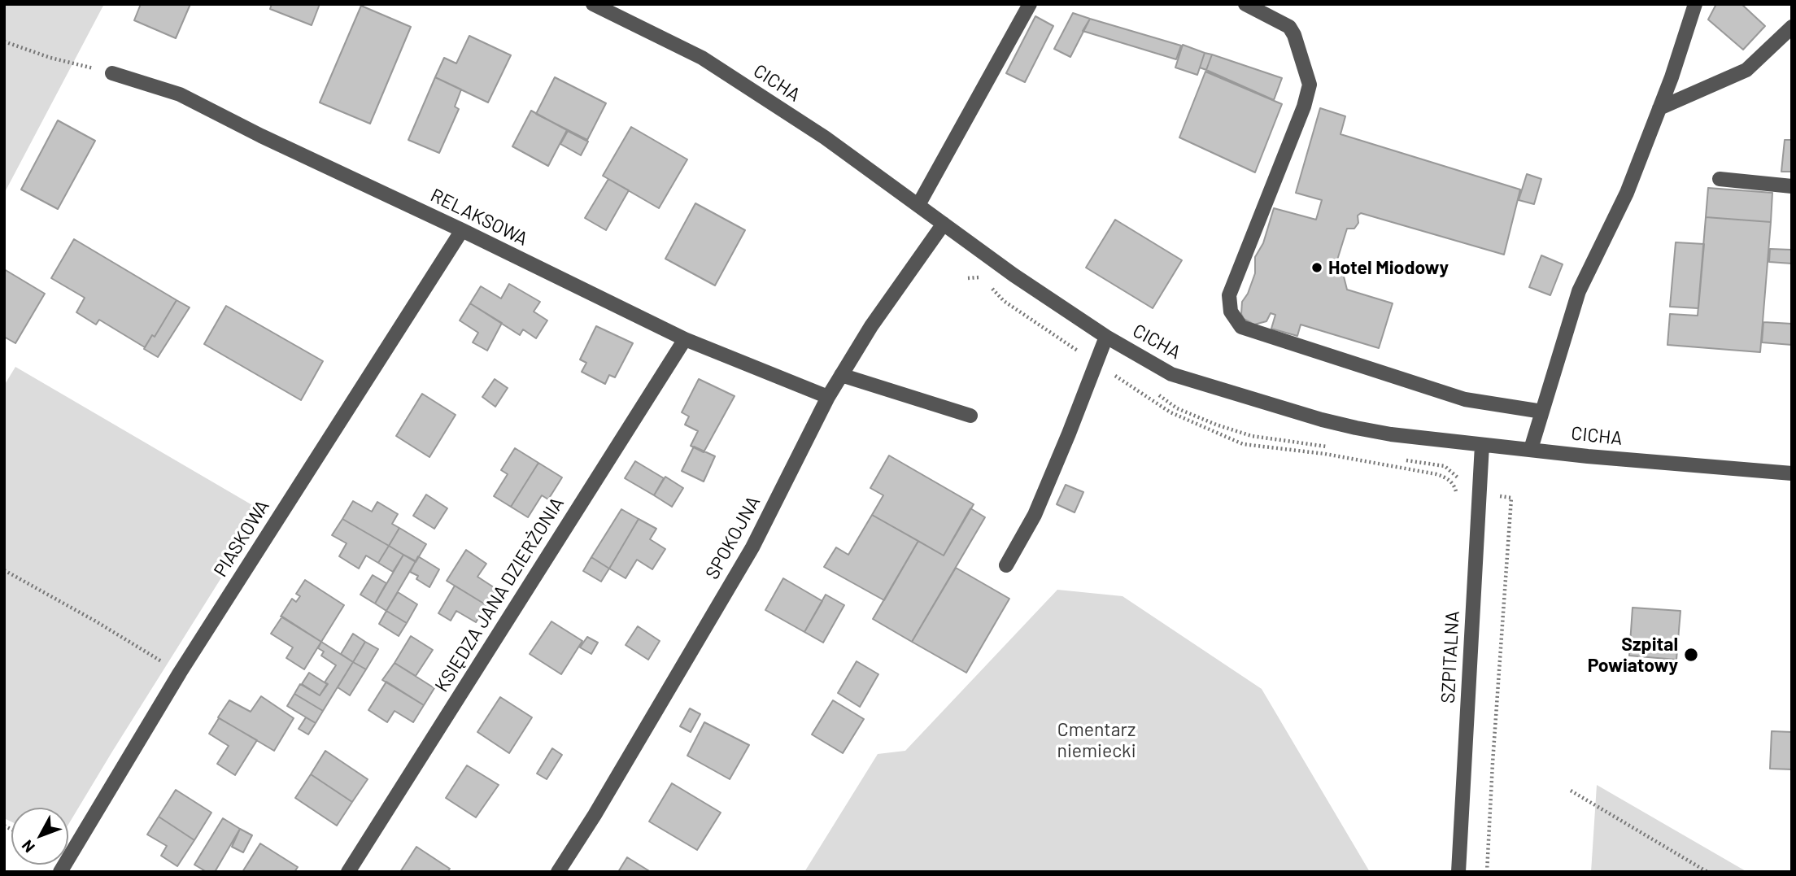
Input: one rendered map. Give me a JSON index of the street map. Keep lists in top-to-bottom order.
{
  "streets": {
    "street": [
      "CICHA",
      "RELAKSOWA",
      "SPOKOJNA",
      "PIASKOWA",
      "KSIĘDZA JANA DZIERŻONIA",
      "SZPITALNA"
    ]
  },
  "crossings": [
    ["CICHA", "SPOKOJNA"],
    ["CICHA", "SZPITALNA"],
    ["RELAKSOWA", "SPOKOJNA"],
    ["RELAKSOWA", "PIASKOWA"],
    ["RELAKSOWA", "KSIĘDZA JANA DZIERŻONIA"]
  ],
  "parks": ["Cmentarz niemiecki"],
  "places": ["Hotel Miodowy", "Szpital Powiatowy"],
  "north": "bottom left"
}
